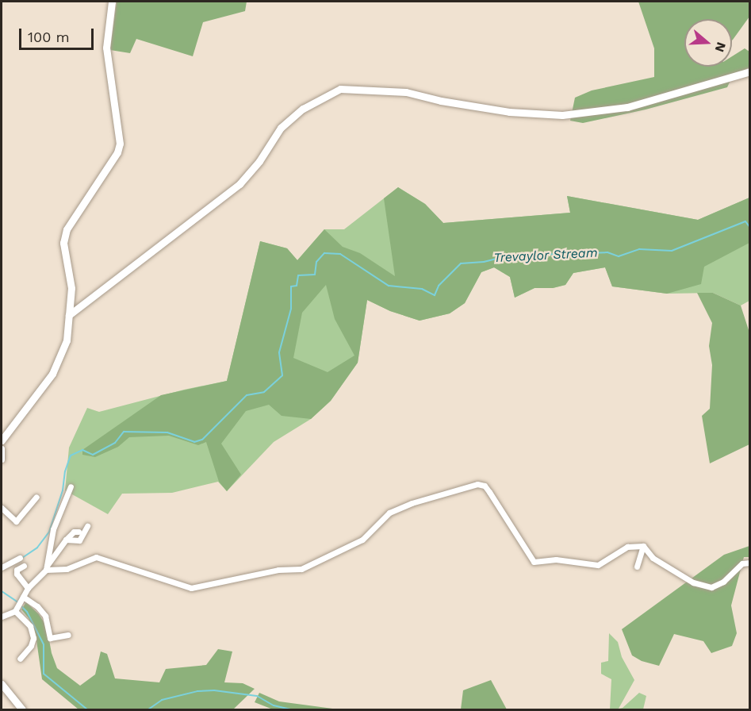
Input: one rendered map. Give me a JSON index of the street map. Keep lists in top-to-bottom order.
{
  "water": ["Trevaylor Stream"],
  "scale_bar": "100 m",
  "north": "right"
}
